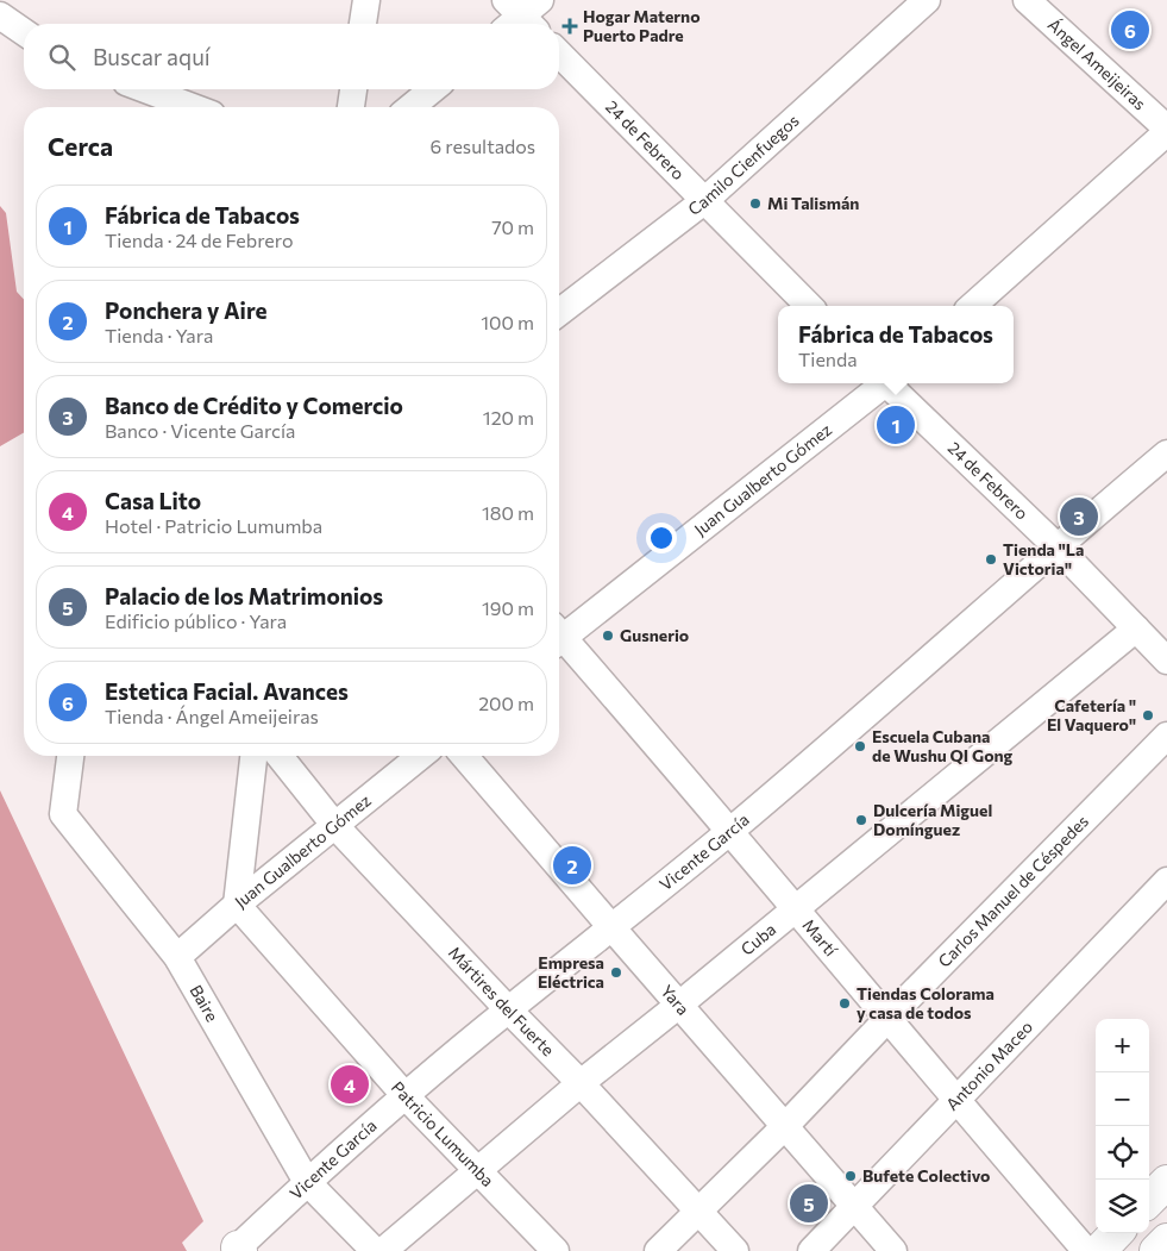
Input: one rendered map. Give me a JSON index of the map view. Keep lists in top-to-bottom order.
{
  "streets": {
    "street": [
      "Ángel Ameijeiras",
      "24 de Febrero",
      "Camilo Cienfuegos",
      "Juan Gualberto Gómez",
      "Vicente García",
      "Carlos Manuel de Céspedes",
      "Martí",
      "Cuba",
      "Yara",
      "Mártires del Fuerte",
      "Baire",
      "Antonio Maceo",
      "Patricio Lumumba"
    ]
  },
  "crossings": [
    ["24 de Febrero", "Camilo Cienfuegos"],
    ["24 de Febrero", "Vicente García"],
    ["24 de Febrero", "Cuba"],
    ["Juan Gualberto Gómez", "Mártires del Fuerte"],
    ["Juan Gualberto Gómez", "Baire"],
    ["Juan Gualberto Gómez", "Patricio Lumumba"],
    ["Vicente García", "Martí"],
    ["Vicente García", "Yara"],
    ["Vicente García", "Mártires del Fuerte"],
    ["Vicente García", "Baire"],
    ["Vicente García", "Patricio Lumumba"],
    ["Carlos Manuel de Céspedes", "Martí"],
    ["Carlos Manuel de Céspedes", "Yara"],
    ["Carlos Manuel de Céspedes", "Mártires del Fuerte"],
    ["Martí", "Cuba"],
    ["Martí", "Antonio Maceo"],
    ["Cuba", "Yara"],
    ["Cuba", "Mártires del Fuerte"],
    ["Cuba", "Patricio Lumumba"],
    ["Yara", "Antonio Maceo"]
  ],
  "places": {
    "health": ["Hogar Materno Puerto Padre"],
    "other": [
      "Mi Talismán",
      "Tienda \"La Victoria\"",
      "Gusnerio",
      "Cafetería \" El Vaquero\"",
      "Escuela Cubana de Wushu QI Gong",
      "Dulcería Miguel Domínguez",
      "Empresa Eléctrica",
      "Tiendas Colorama y casa de todos",
      "Bufete Colectivo"
    ]
  },
  "page": {
    "pins": [
      "6",
      "1",
      "3",
      "2",
      "4",
      "5"
    ],
    "search": "Buscar aquí",
    "heading": ["Cerca", "6 resultados"],
    "list": [
      {
        "mark": "1",
        "name": "Fábrica de Tabacos",
        "note": "Tienda · 24 de Febrero",
        "value": "70 m"
      },
      {
        "mark": "2",
        "name": "Ponchera y Aire",
        "note": "Tienda · Yara",
        "value": "100 m"
      },
      {
        "mark": "3",
        "name": "Banco de Crédito y Comercio",
        "note": "Banco · Vicente García",
        "value": "120 m"
      },
      {
        "mark": "4",
        "name": "Casa Lito",
        "note": "Hotel · Patricio Lumumba",
        "value": "180 m"
      },
      {
        "mark": "5",
        "name": "Palacio de los Matrimonios",
        "note": "Edificio público · Yara",
        "value": "190 m"
      },
      {
        "mark": "6",
        "name": "Estetica Facial. Avances",
        "note": "Tienda · Ángel Ameijeiras",
        "value": "200 m"
      }
    ],
    "popup": ["Fábrica de Tabacos", "Tienda"],
    "map_buttons": ["+", "−"]
  }
}
